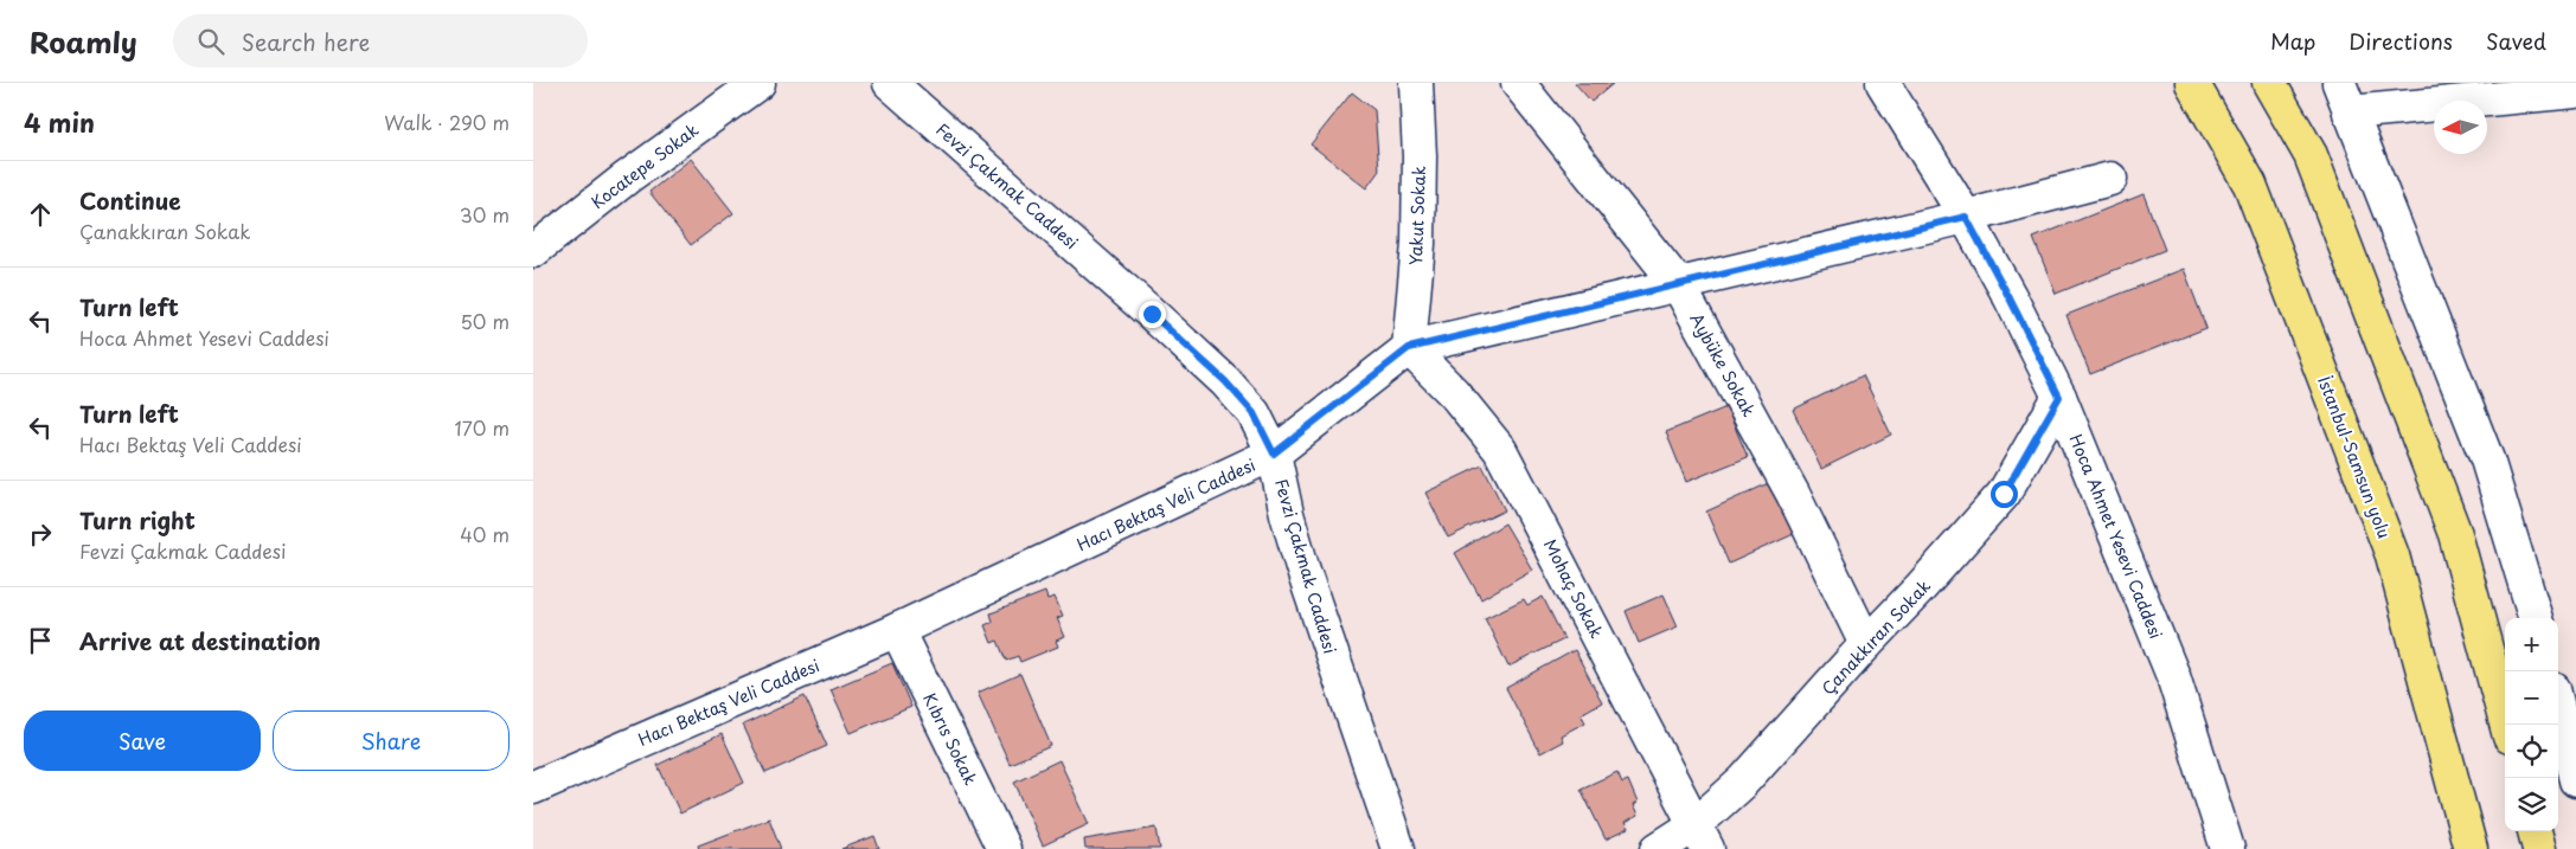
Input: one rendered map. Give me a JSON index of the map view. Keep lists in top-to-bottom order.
{
  "streets": {
    "highway": ["İstanbul-Samsun yolu"],
    "street": [
      "Kocatepe Sokak",
      "Fevzi Çakmak Caddesi",
      "Yakut Sokak",
      "Aybüke Sokak",
      "Hacı Bektaş Veli Caddesi",
      "Hoca Ahmet Yesevi Caddesi",
      "Mohaç Sokak",
      "Çanakkıran Sokak",
      "Kıbrıs Sokak"
    ]
  },
  "crossings": [
    ["Fevzi Çakmak Caddesi", "Hacı Bektaş Veli Caddesi"],
    ["Yakut Sokak", "Hacı Bektaş Veli Caddesi"],
    ["Yakut Sokak", "Mohaç Sokak"],
    ["Aybüke Sokak", "Hacı Bektaş Veli Caddesi"],
    ["Aybüke Sokak", "Çanakkıran Sokak"],
    ["Hacı Bektaş Veli Caddesi", "Hoca Ahmet Yesevi Caddesi"],
    ["Hacı Bektaş Veli Caddesi", "Mohaç Sokak"],
    ["Hacı Bektaş Veli Caddesi", "Kıbrıs Sokak"],
    ["Hoca Ahmet Yesevi Caddesi", "Çanakkıran Sokak"],
    ["Mohaç Sokak", "Çanakkıran Sokak"]
  ],
  "north": "left",
  "page": {
    "header": "Roamly",
    "search": "Search here",
    "nav": ["Map", "Directions", "Saved"],
    "heading": ["4 min", "Walk · 290 m"],
    "list": [
      ["Continue", "Çanakkıran Sokak", "30 m"],
      ["Turn left", "Hoca Ahmet Yesevi Caddesi", "50 m"],
      ["Turn left", "Hacı Bektaş Veli Caddesi", "170 m"],
      ["Turn right", "Fevzi Çakmak Caddesi", "40 m"],
      "Arrive at destination"
    ],
    "map_buttons": ["+", "−"],
    "buttons": ["Save", "Share"]
  }
}
